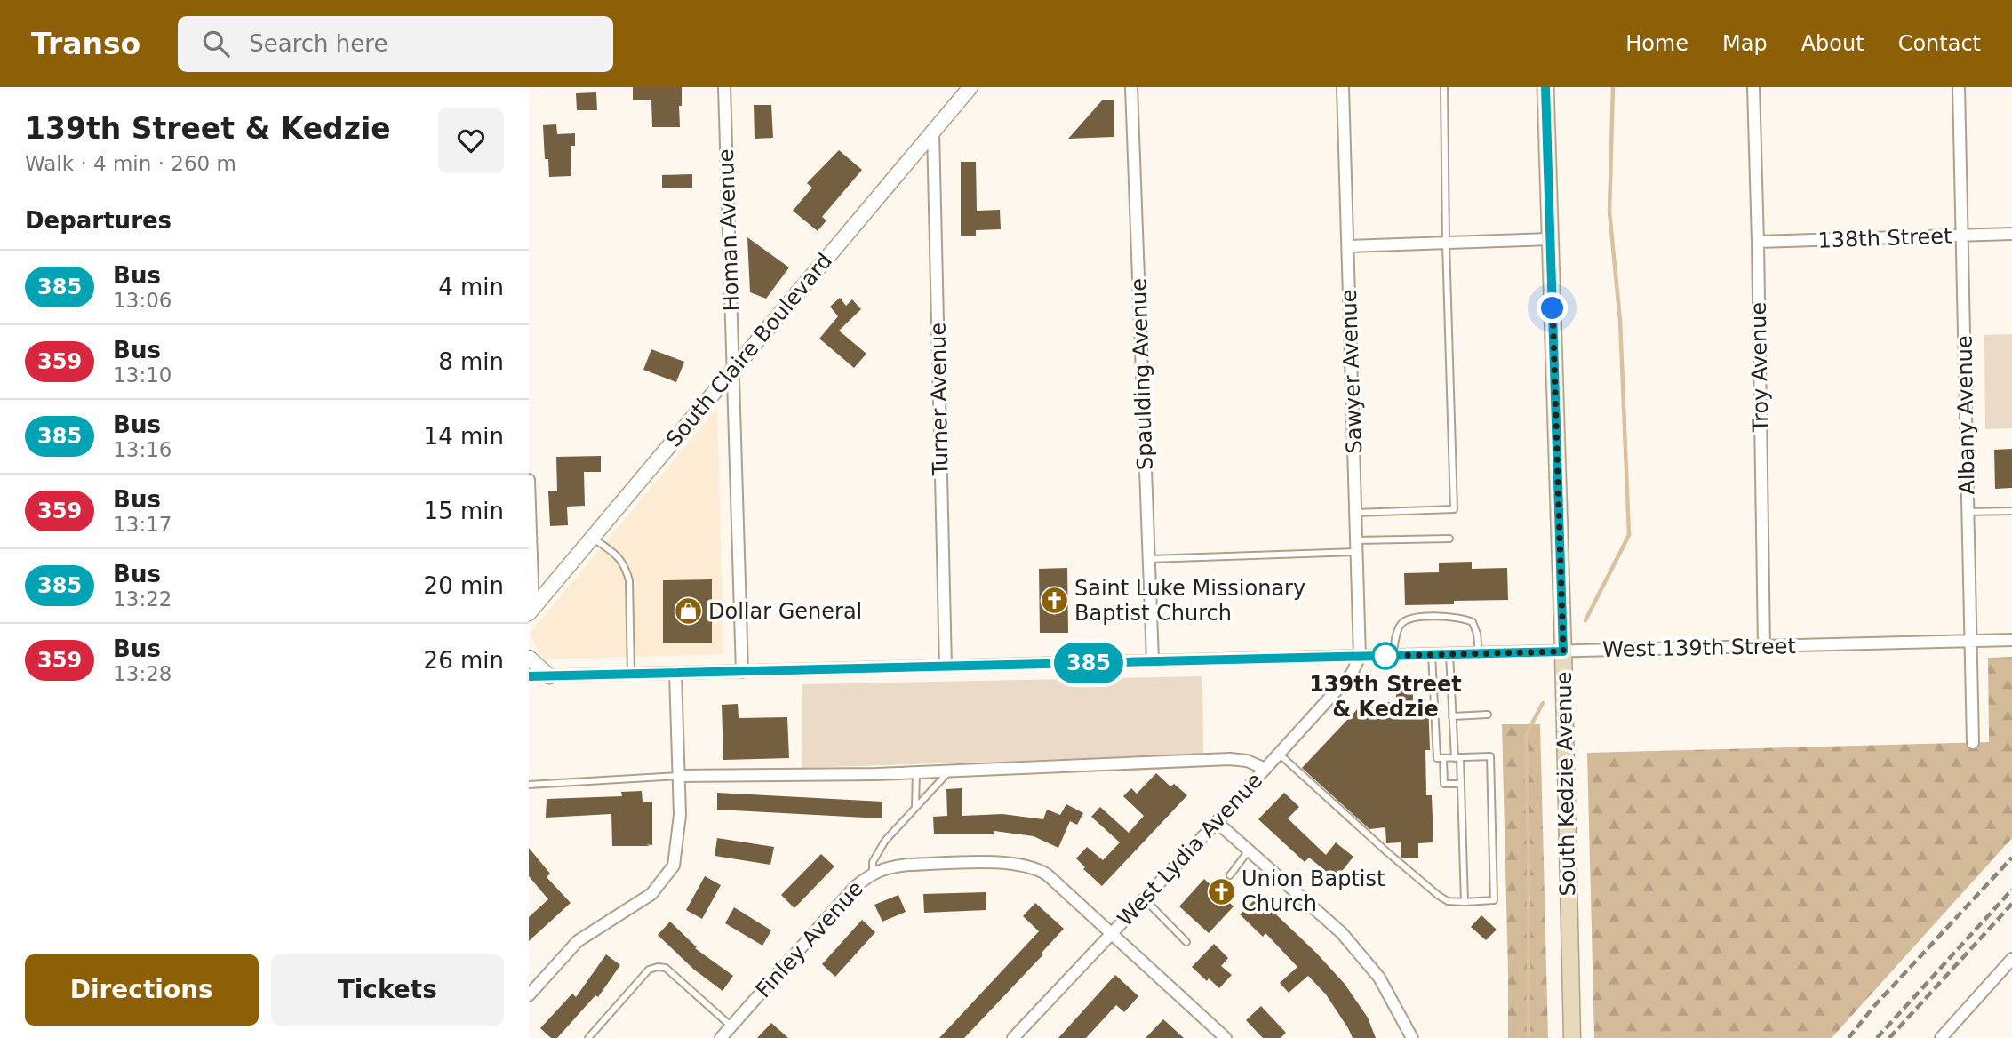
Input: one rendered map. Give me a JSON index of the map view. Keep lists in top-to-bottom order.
{
  "streets": {
    "main road": ["South Kedzie Avenue"],
    "street": [
      "Homan Avenue",
      "138th Street",
      "South Claire Boulevard",
      "Troy Avenue",
      "Sawyer Avenue",
      "Spaulding Avenue",
      "Turner Avenue",
      "Albany Avenue",
      "West 139th Street",
      "West Lydia Avenue",
      "Finley Avenue"
    ]
  },
  "crossings": [
    ["Homan Avenue", "South Claire Boulevard"],
    ["Homan Avenue", "West 139th Street"],
    ["138th Street", "Troy Avenue"],
    ["138th Street", "Albany Avenue"],
    ["South Claire Boulevard", "Turner Avenue"],
    ["Troy Avenue", "West 139th Street"],
    ["Sawyer Avenue", "West 139th Street"],
    ["Sawyer Avenue", "West Lydia Avenue"],
    ["Spaulding Avenue", "West 139th Street"],
    ["Turner Avenue", "West 139th Street"],
    ["Albany Avenue", "West 139th Street"],
    ["West 139th Street", "South Kedzie Avenue"],
    ["West 139th Street", "West Lydia Avenue"],
    ["West Lydia Avenue", "Finley Avenue"]
  ],
  "places": {
    "church": ["Saint Luke Missionary Baptist Church", "Union Baptist Church"],
    "shop": ["Dollar General"],
    "other": ["139th Street & Kedzie"]
  },
  "lines": ["bus line 385"],
  "page": {
    "header": "Transo",
    "search": "Search here",
    "nav": [
      "Home",
      "Map",
      "About",
      "Contact"
    ],
    "heading": [
      ["139th Street & Kedzie", "Walk · 4 min · 260 m"],
      "Departures"
    ],
    "on_map": "385",
    "list": [
      {
        "mark": "385",
        "name": "Bus",
        "note": "13:06",
        "value": "4 min"
      },
      {
        "mark": "359",
        "name": "Bus",
        "note": "13:10",
        "value": "8 min"
      },
      {
        "mark": "385",
        "name": "Bus",
        "note": "13:16",
        "value": "14 min"
      },
      {
        "mark": "359",
        "name": "Bus",
        "note": "13:17",
        "value": "15 min"
      },
      {
        "mark": "385",
        "name": "Bus",
        "note": "13:22",
        "value": "20 min"
      },
      {
        "mark": "359",
        "name": "Bus",
        "note": "13:28",
        "value": "26 min"
      }
    ],
    "buttons": ["Directions", "Tickets"]
  }
}
